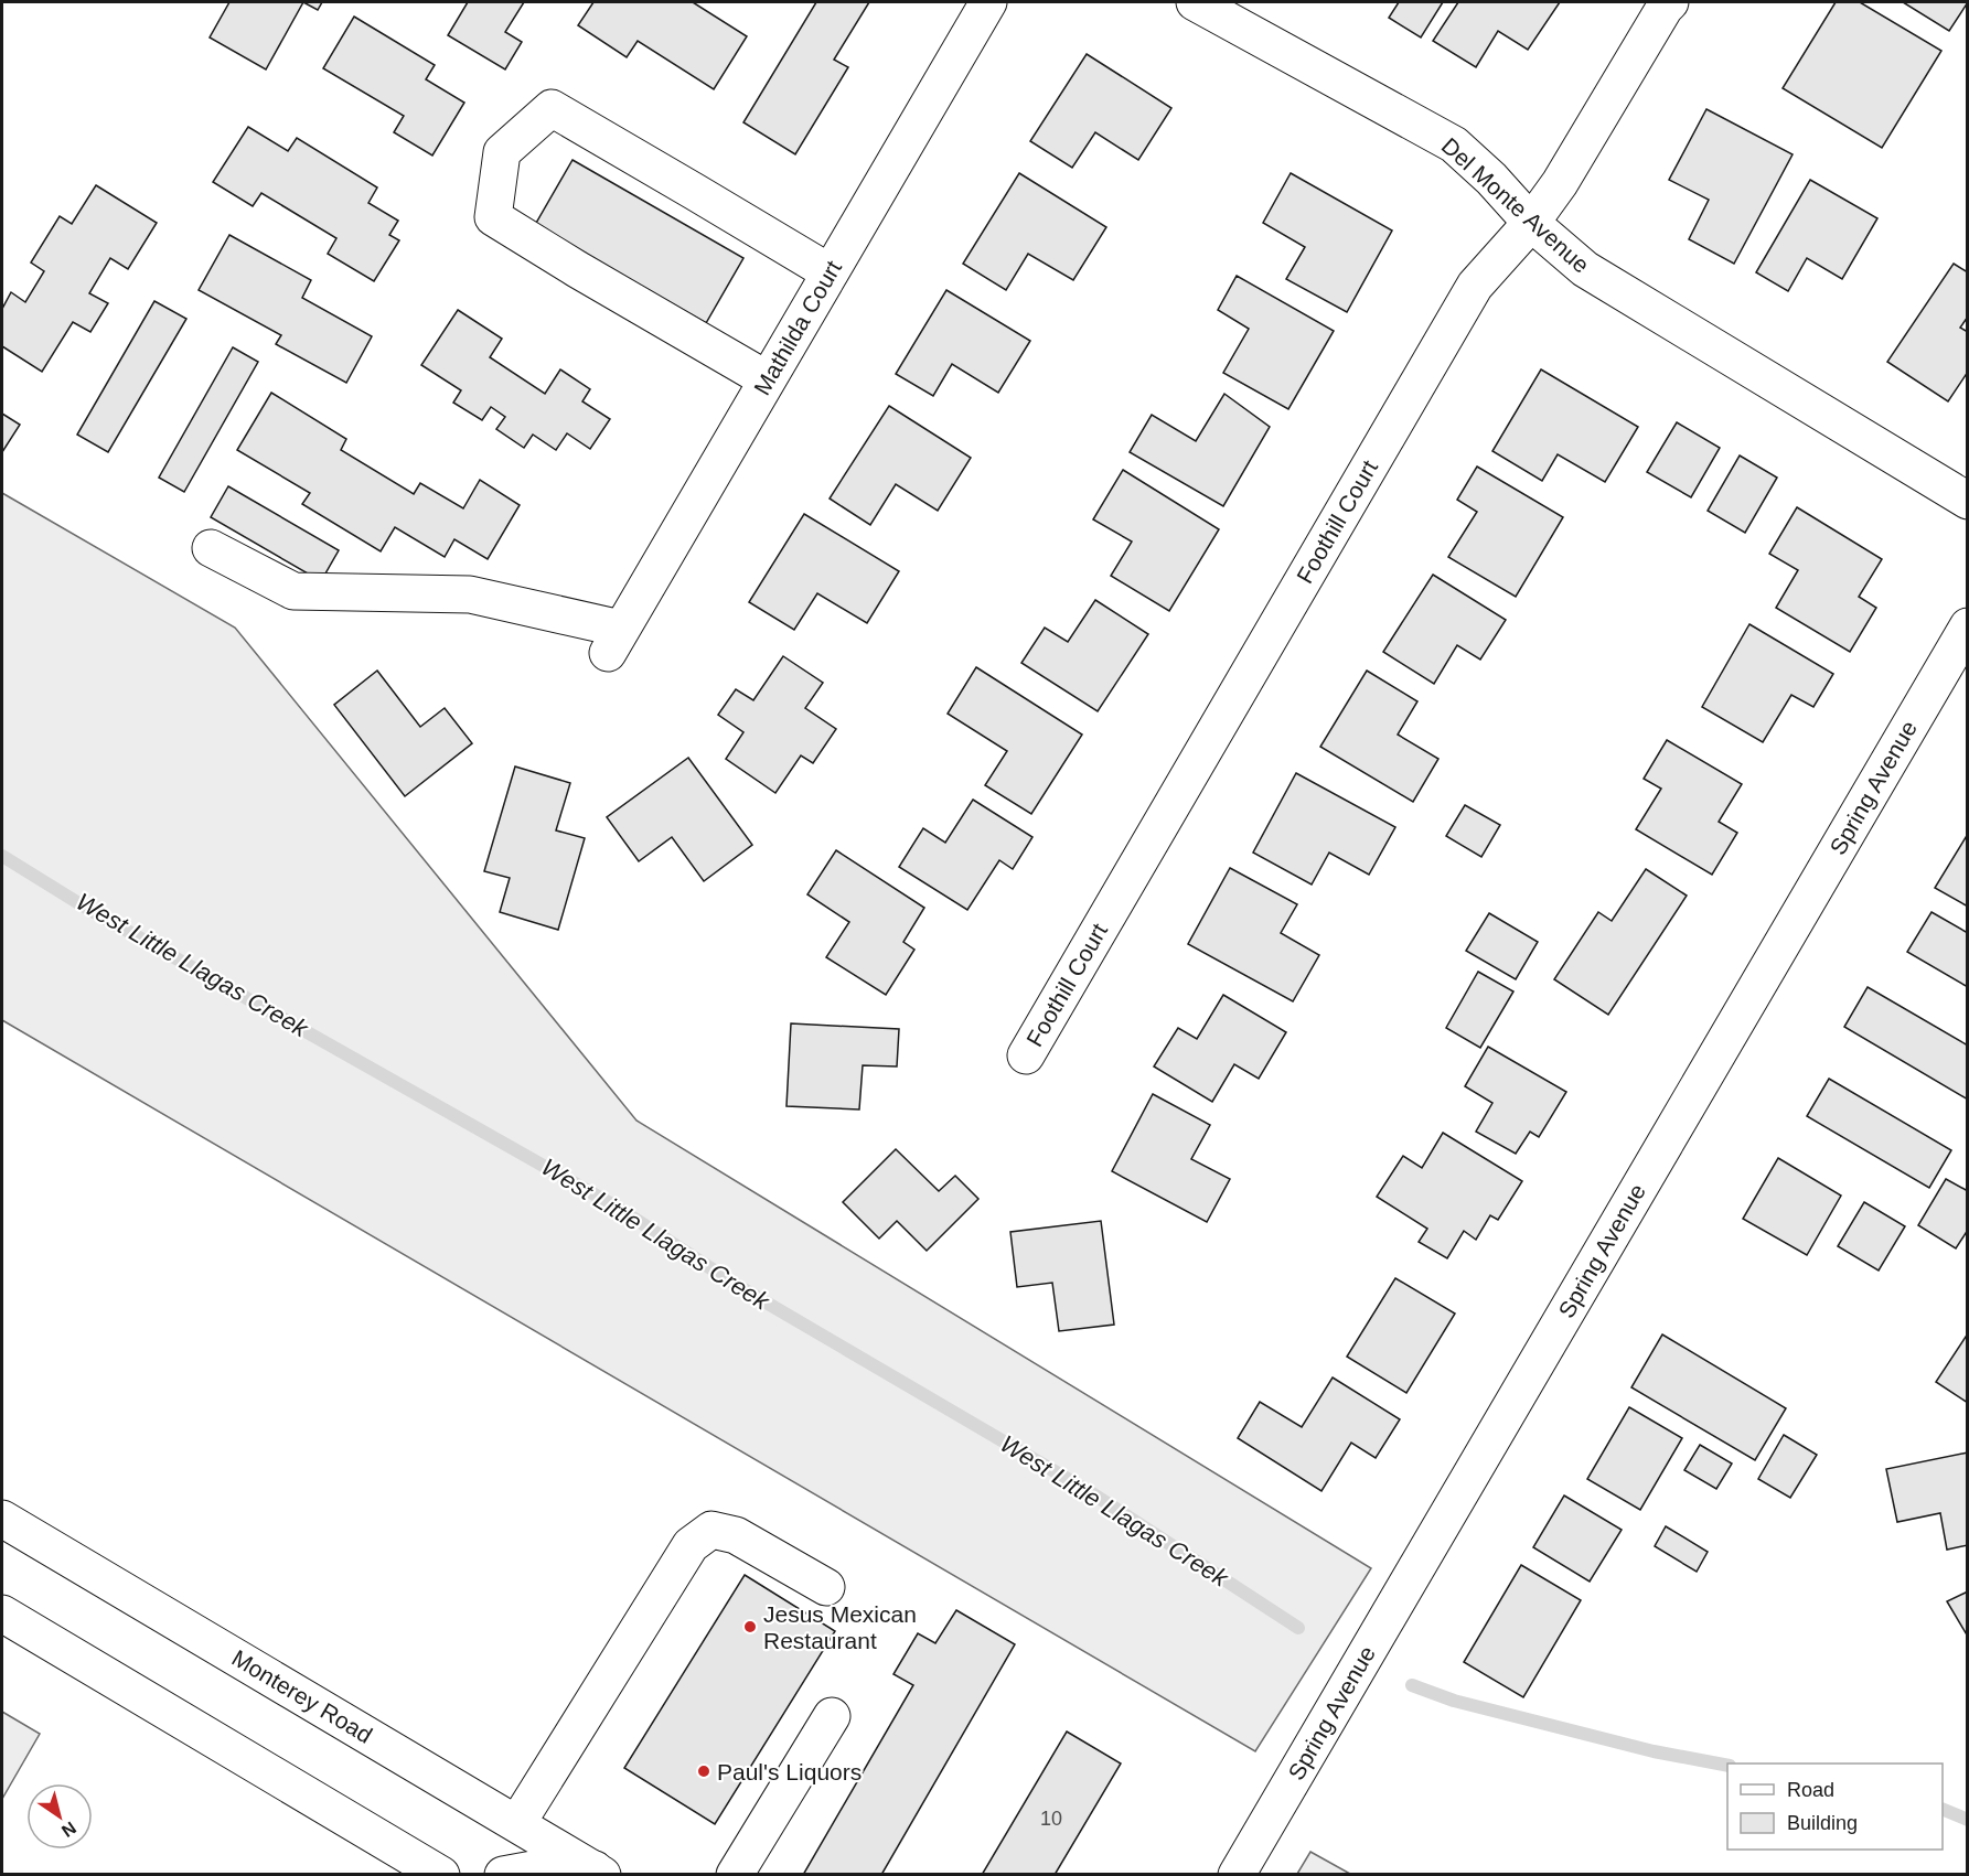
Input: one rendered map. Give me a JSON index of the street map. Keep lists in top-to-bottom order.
{
  "streets": {
    "street": [
      "Del Monte Avenue",
      "Mathilda Court",
      "Foothill Court",
      "Spring Avenue",
      "Monterey Road"
    ]
  },
  "crossings": [
    ["Del Monte Avenue", "Foothill Court"]
  ],
  "water": ["West Little Llagas Creek"],
  "places": ["Jesus Mexican Restaurant", "Paul's Liquors"],
  "house_numbers": ["10"],
  "legend": ["Road", "Building"],
  "north": "bottom right"
}
